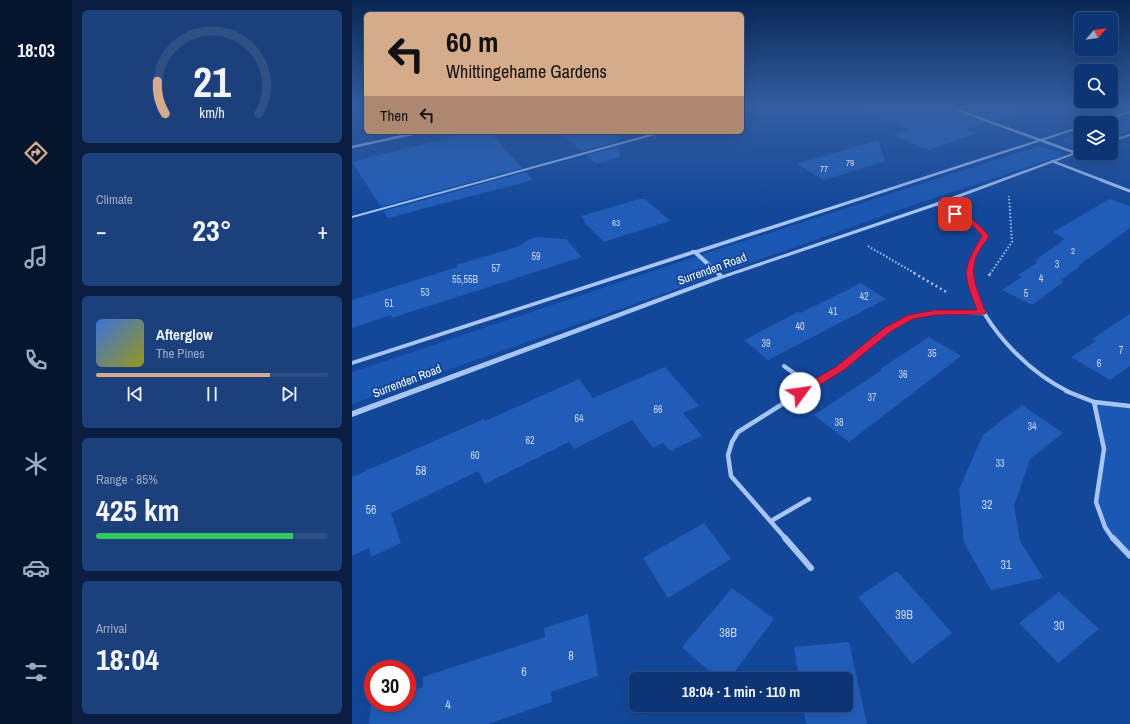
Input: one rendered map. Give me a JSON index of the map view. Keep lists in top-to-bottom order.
{
  "streets": {
    "street": ["Surrenden Road"]
  },
  "house_numbers": [
    "79",
    "77",
    "63",
    "2",
    "59",
    "3",
    "57",
    "4",
    "55,55B",
    "53",
    "5",
    "42",
    "51",
    "41",
    "40",
    "39",
    "7",
    "35",
    "6",
    "36",
    "37",
    "66",
    "64",
    "38",
    "34",
    "62",
    "60",
    "33",
    "58",
    "32",
    "56",
    "31",
    "39B",
    "30",
    "38B",
    "8",
    "6",
    "4"
  ],
  "north": "top right",
  "page": {
    "tabs": "18:03",
    "turn": ["60 m", "Whittingehame Gardens"],
    "then": "Then",
    "tile": [
      "Climate",
      ["Range · 85%", "425 km"],
      ["Arrival", "18:04"]
    ],
    "heat": ["−", "23°", "+"],
    "song": ["Afterglow", "The Pines"],
    "limit": "30",
    "trip": "18:04 · 1 min · 110 m",
    "gauge": ["21", "km/h"]
  }
}
